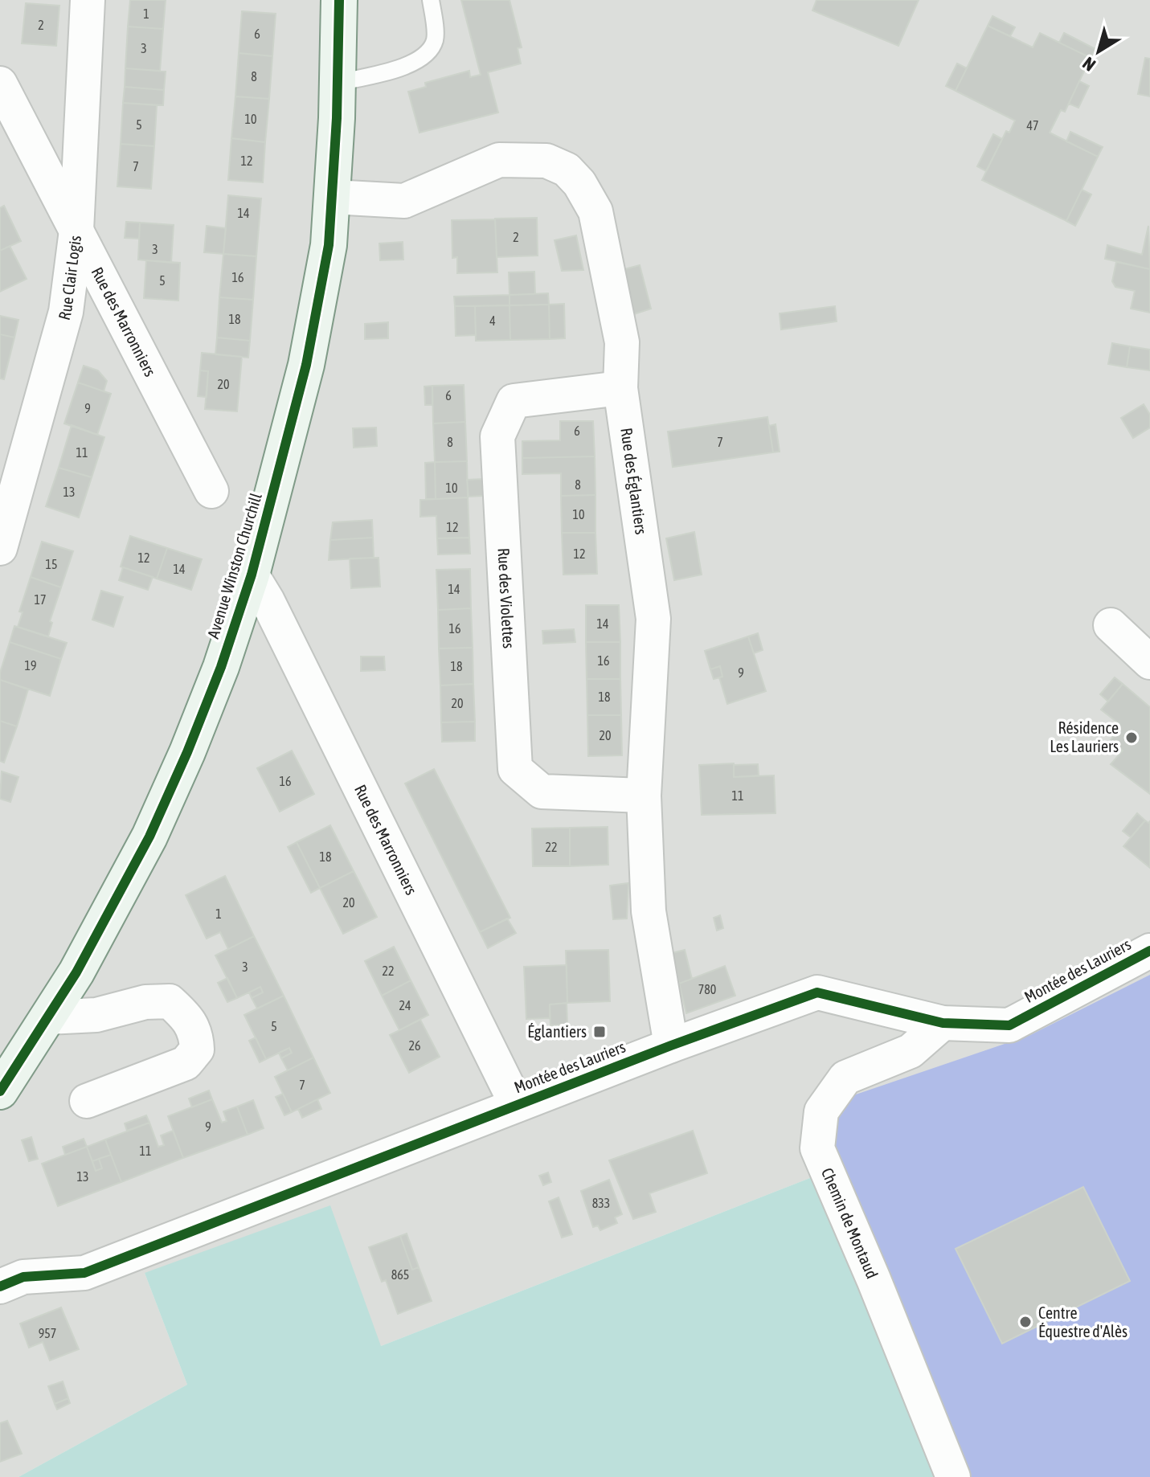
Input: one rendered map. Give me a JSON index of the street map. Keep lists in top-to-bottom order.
{
  "streets": {
    "main road": ["Avenue Winston Churchill"],
    "street": [
      "Rue Clair Logis",
      "Rue des Marronniers",
      "Rue des Églantiers",
      "Rue des Violettes",
      "Montée des Lauriers",
      "Chemin de Montaud"
    ]
  },
  "crossings": [
    ["Rue Clair Logis", "Rue des Marronniers"],
    ["Rue des Marronniers", "Avenue Winston Churchill"],
    ["Rue des Marronniers", "Montée des Lauriers"],
    ["Rue des Églantiers", "Avenue Winston Churchill"],
    ["Rue des Églantiers", "Rue des Violettes"],
    ["Rue des Églantiers", "Montée des Lauriers"],
    ["Montée des Lauriers", "Chemin de Montaud"]
  ],
  "places": {
    "other": ["Résidence Les Lauriers", "Centre Équestre d'Alès"],
    "transit": ["Églantiers"]
  },
  "house_numbers": [
    "1",
    "2",
    "6",
    "3",
    "8",
    "10",
    "5",
    "47",
    "12",
    "7",
    "14",
    "2",
    "3",
    "16",
    "5",
    "18",
    "4",
    "20",
    "6",
    "9",
    "6",
    "8",
    "7",
    "11",
    "8",
    "10",
    "13",
    "10",
    "12",
    "12",
    "12",
    "15",
    "14",
    "14",
    "17",
    "14",
    "16",
    "16",
    "19",
    "18",
    "9",
    "18",
    "20",
    "20",
    "16",
    "11",
    "22",
    "18",
    "20",
    "1",
    "3",
    "22",
    "780",
    "24",
    "5",
    "26",
    "7",
    "9",
    "11",
    "13",
    "833",
    "865",
    "957"
  ],
  "north": "bottom left"
}
